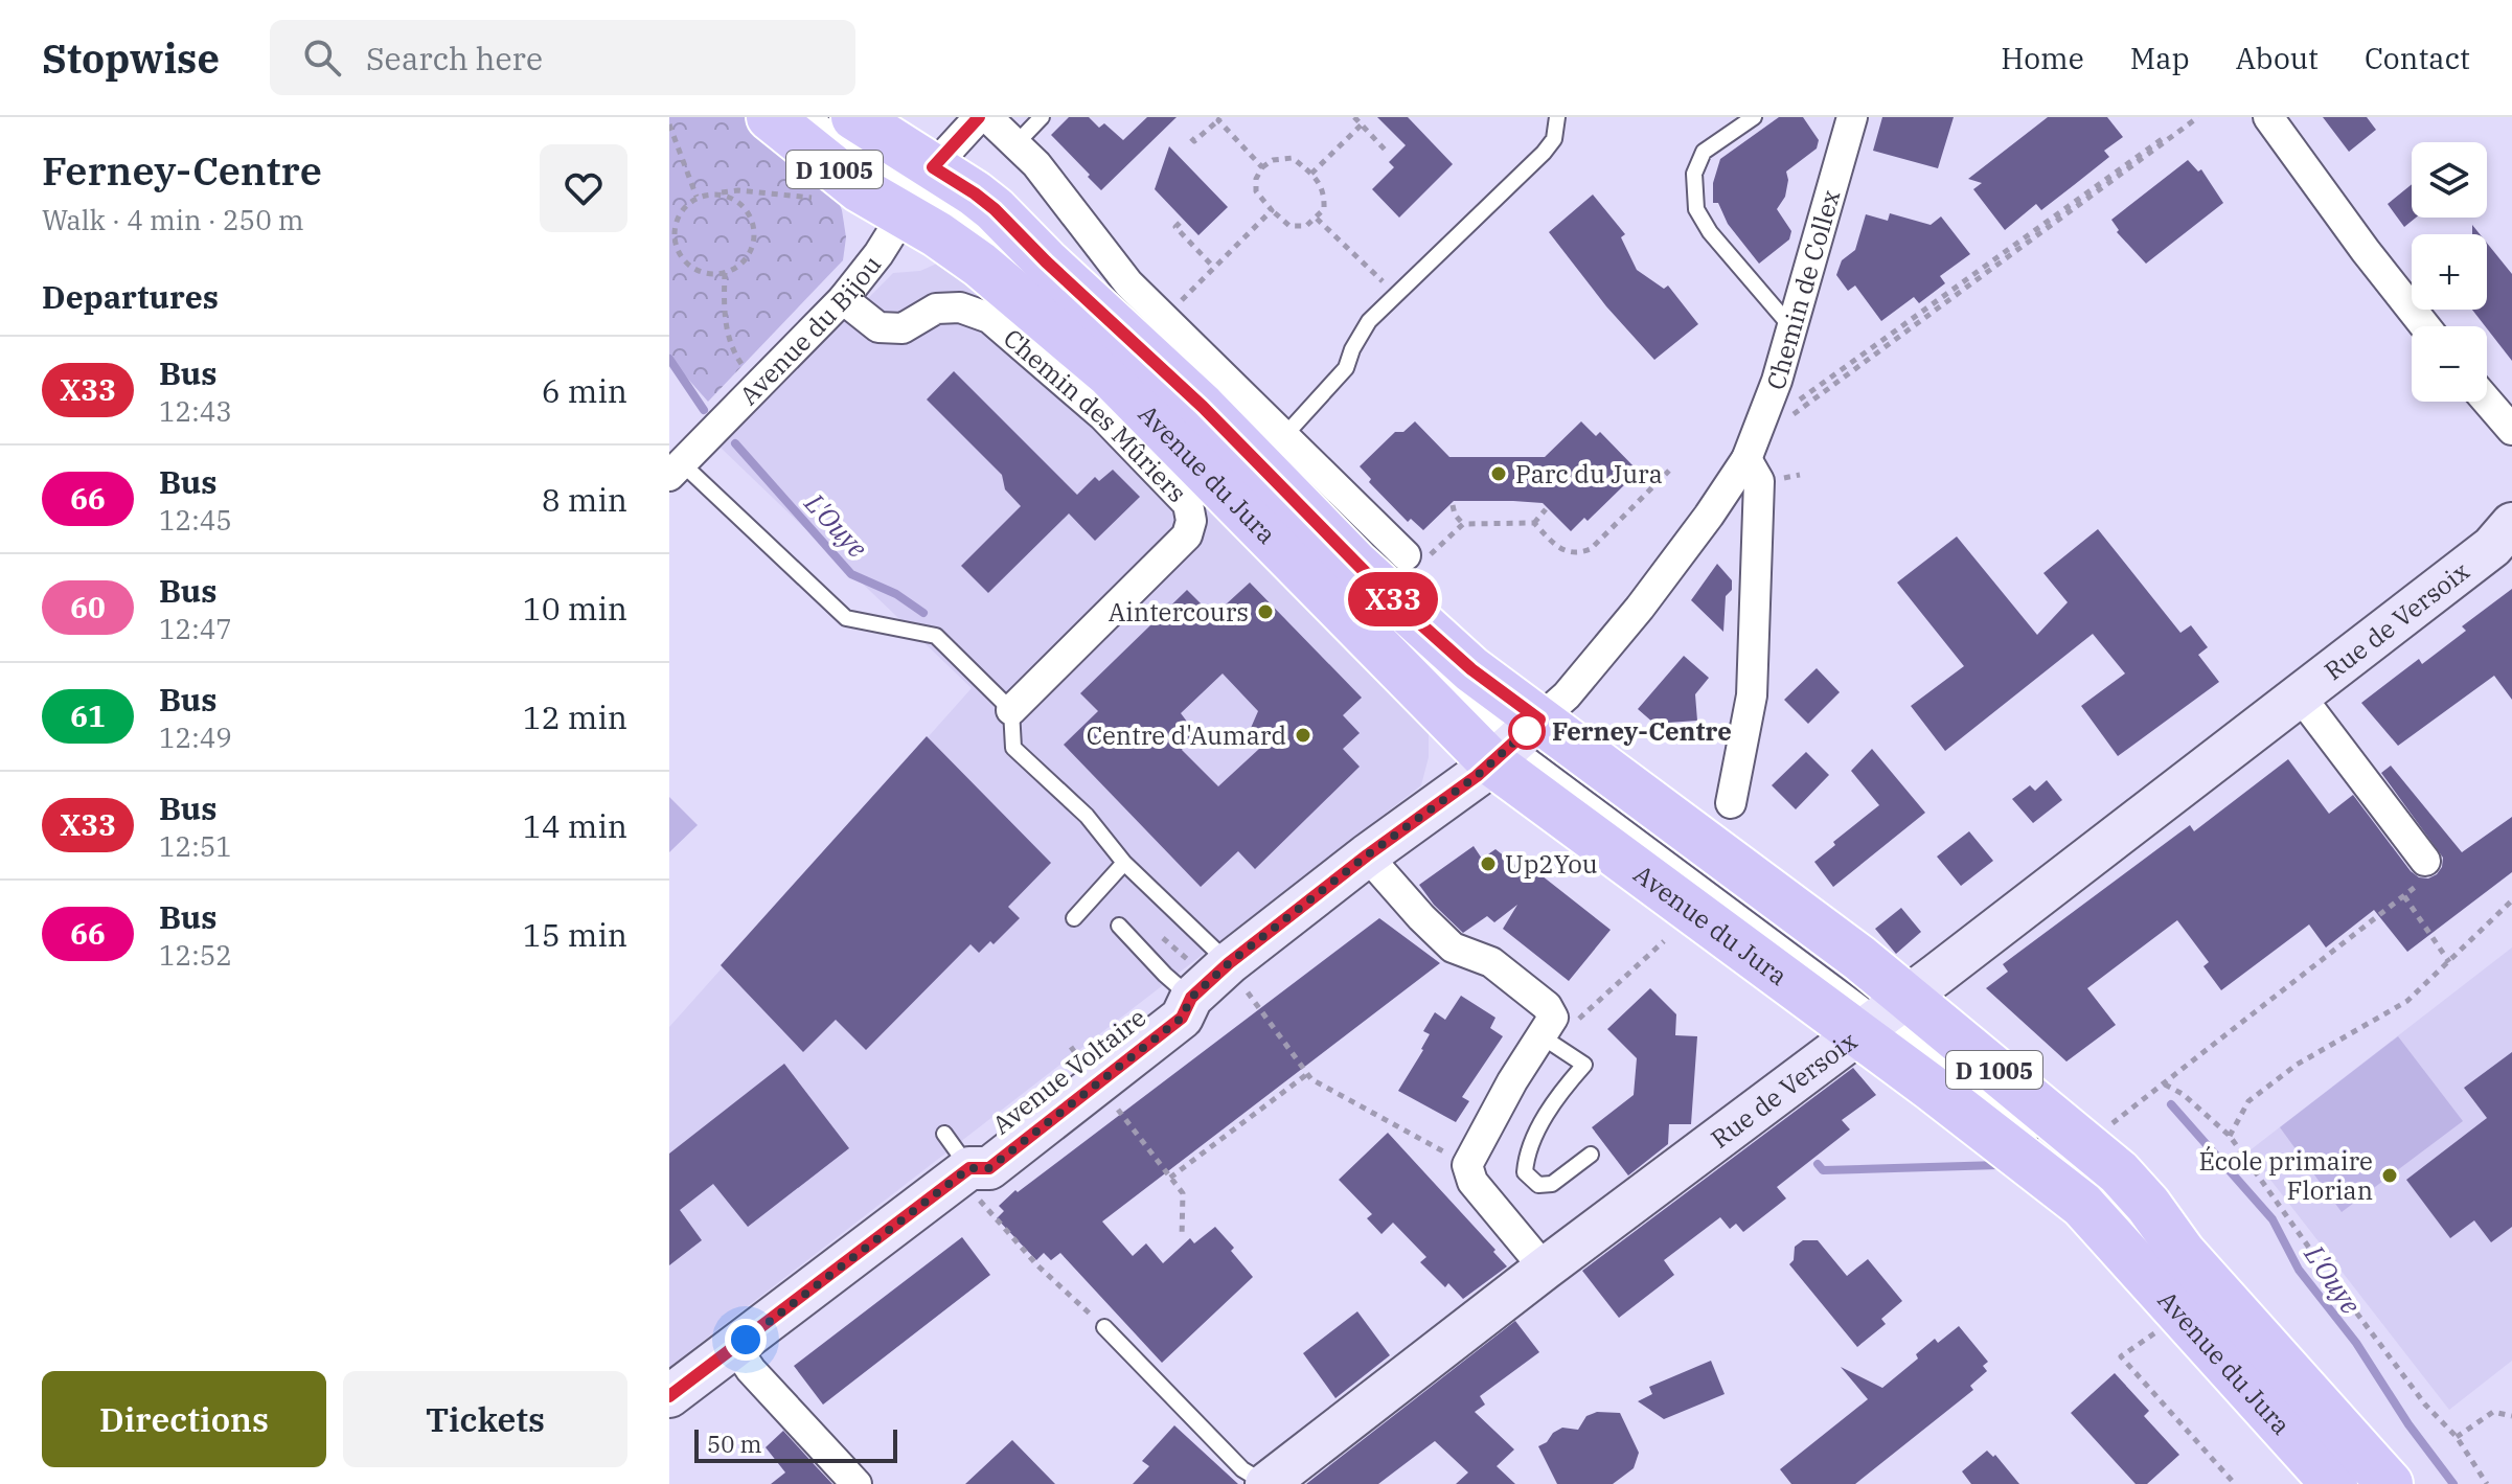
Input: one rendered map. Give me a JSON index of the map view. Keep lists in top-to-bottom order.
{
  "streets": {
    "main road": [
      "D 1005",
      "Avenue du Jura",
      "Rue de Versoix",
      "Avenue Voltaire"
    ],
    "street": ["Chemin de Collex", "Avenue du Bijou", "Chemin des Mûriers"]
  },
  "crossings": [
    ["Chemin de Collex", "Avenue du Jura"],
    ["Chemin de Collex", "Avenue Voltaire"],
    ["Avenue du Bijou", "Chemin des Mûriers"],
    ["Avenue du Bijou", "Avenue du Jura"],
    ["Avenue du Jura", "Rue de Versoix"],
    ["Avenue du Jura", "Avenue Voltaire"]
  ],
  "water": ["L'Ouye"],
  "places": [
    "Parc du Jura",
    "Aintercours",
    "Ferney-Centre",
    "Centre d'Aumard",
    "Up2You",
    "École primaire Florian"
  ],
  "lines": ["bus line X33"],
  "scale_bar": "50 m",
  "page": {
    "header": "Stopwise",
    "search": "Search here",
    "nav": [
      "Home",
      "Map",
      "About",
      "Contact"
    ],
    "heading": [
      ["Ferney-Centre", "Walk · 4 min · 250 m"],
      "Departures"
    ],
    "on_map": "X33",
    "map_buttons": ["+", "−"],
    "list": [
      {
        "mark": "X33",
        "name": "Bus",
        "note": "12:43",
        "value": "6 min"
      },
      {
        "mark": "66",
        "name": "Bus",
        "note": "12:45",
        "value": "8 min"
      },
      {
        "mark": "60",
        "name": "Bus",
        "note": "12:47",
        "value": "10 min"
      },
      {
        "mark": "61",
        "name": "Bus",
        "note": "12:49",
        "value": "12 min"
      },
      {
        "mark": "X33",
        "name": "Bus",
        "note": "12:51",
        "value": "14 min"
      },
      {
        "mark": "66",
        "name": "Bus",
        "note": "12:52",
        "value": "15 min"
      }
    ],
    "buttons": ["Directions", "Tickets"],
    "scale": "50 m"
  }
}
